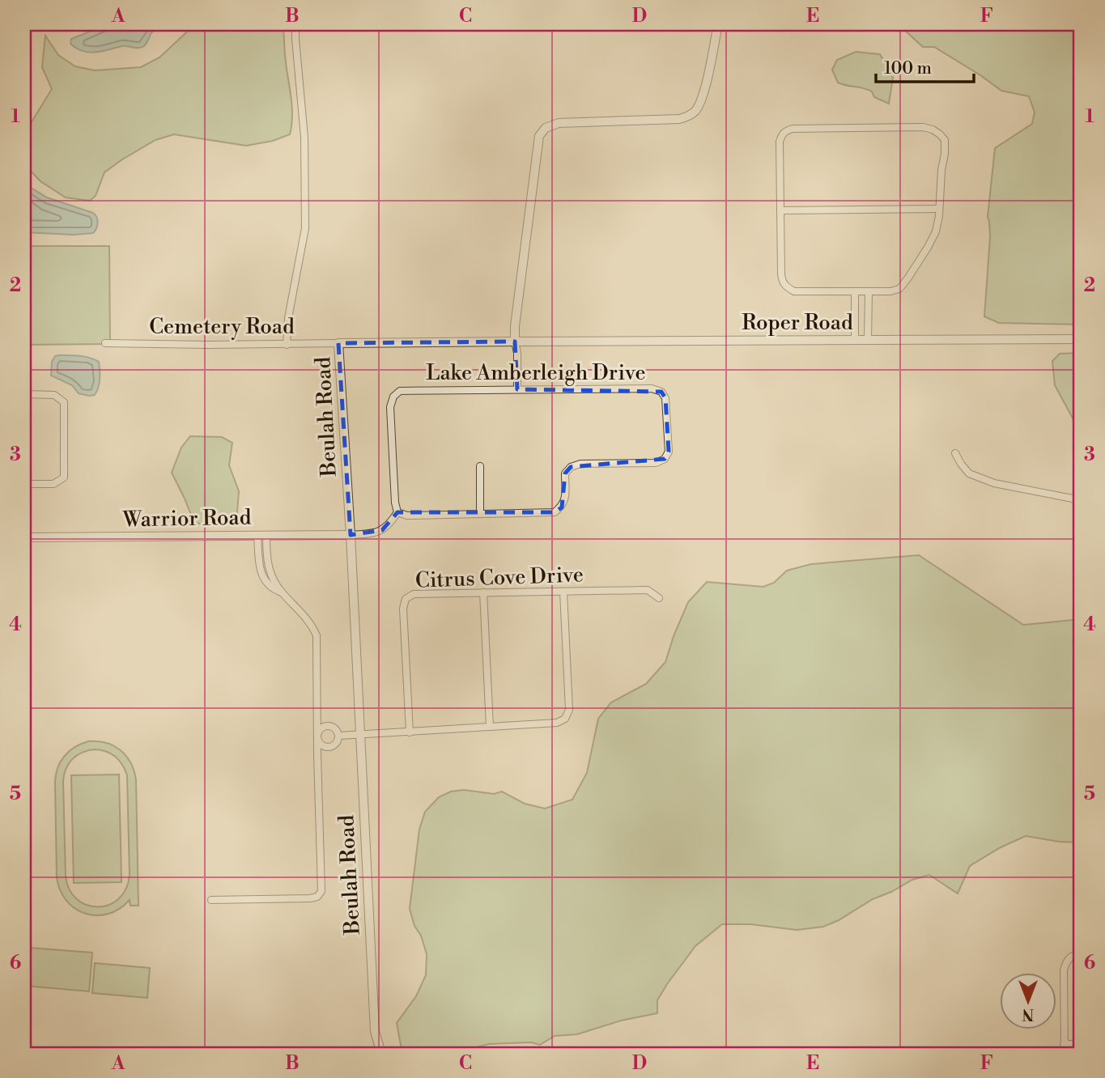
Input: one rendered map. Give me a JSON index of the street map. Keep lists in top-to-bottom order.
{
  "streets": {
    "street": [
      "Roper Road",
      "Cemetery Road",
      "Lake Amberleigh Drive",
      "Beulah Road",
      "Warrior Road",
      "Citrus Cove Drive"
    ]
  },
  "crossings": [
    ["Roper Road", "Beulah Road"],
    ["Cemetery Road", "Beulah Road"],
    ["Beulah Road", "Warrior Road"]
  ],
  "scale_bar": "100 m",
  "north": "bottom",
  "grid": {
    "columns": [
      "A",
      "B",
      "C",
      "D",
      "E",
      "F"
    ],
    "rows": [
      "1",
      "2",
      "3",
      "4",
      "5",
      "6"
    ]
  }
}
